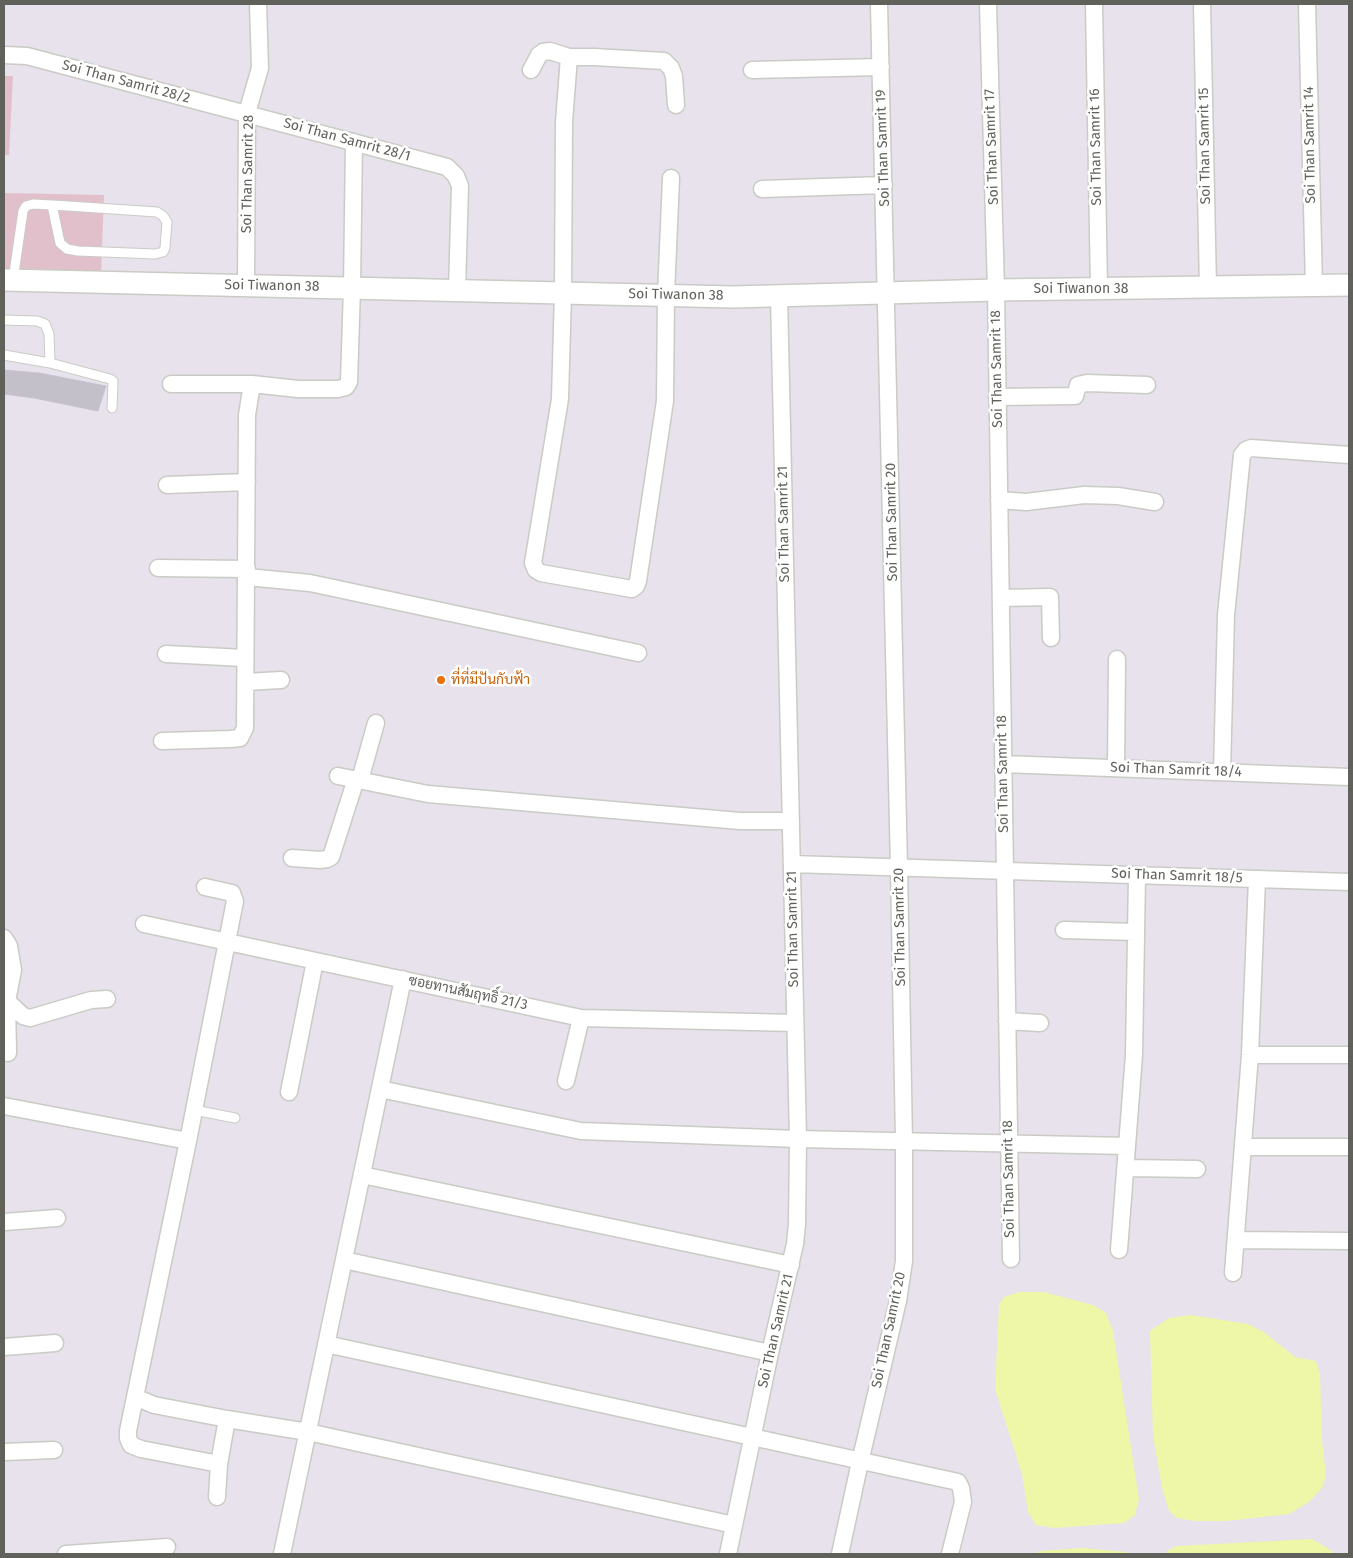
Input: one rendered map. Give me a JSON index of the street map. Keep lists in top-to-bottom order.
{
  "streets": {
    "street": [
      "Soi Than Samrit 28/2",
      "Soi Than Samrit 28/1",
      "Soi Than Samrit 14",
      "Soi Than Samrit 15",
      "Soi Than Samrit 17",
      "Soi Than Samrit 16",
      "Soi Than Samrit 19",
      "Soi Than Samrit 28",
      "Soi Tiwanon 38",
      "Soi Than Samrit 18",
      "Soi Than Samrit 20",
      "Soi Than Samrit 21",
      "Soi Than Samrit 18/4",
      "Soi Than Samrit 18/5",
      "ซอยทานสัมฤทธิ์ 21/3"
    ]
  },
  "crossings": [
    ["Soi Than Samrit 28/2", "Soi Than Samrit 28/1"],
    ["Soi Than Samrit 28/2", "Soi Than Samrit 28"],
    ["Soi Than Samrit 28/1", "Soi Than Samrit 28"],
    ["Soi Than Samrit 28/1", "Soi Tiwanon 38"],
    ["Soi Than Samrit 14", "Soi Tiwanon 38"],
    ["Soi Than Samrit 15", "Soi Tiwanon 38"],
    ["Soi Than Samrit 17", "Soi Tiwanon 38"],
    ["Soi Than Samrit 17", "Soi Than Samrit 18"],
    ["Soi Than Samrit 16", "Soi Tiwanon 38"],
    ["Soi Than Samrit 19", "Soi Tiwanon 38"],
    ["Soi Than Samrit 19", "Soi Than Samrit 20"],
    ["Soi Than Samrit 28", "Soi Tiwanon 38"],
    ["Soi Tiwanon 38", "Soi Than Samrit 18"],
    ["Soi Tiwanon 38", "Soi Than Samrit 20"],
    ["Soi Tiwanon 38", "Soi Than Samrit 21"],
    ["Soi Than Samrit 18", "Soi Than Samrit 18/4"],
    ["Soi Than Samrit 18", "Soi Than Samrit 18/5"],
    ["Soi Than Samrit 20", "Soi Than Samrit 18/5"],
    ["Soi Than Samrit 21", "Soi Than Samrit 18/5"],
    ["Soi Than Samrit 21", "ซอยทานสัมฤทธิ์ 21/3"]
  ],
  "places": ["ที่ที่มีปันกับฟ้า"]
}
